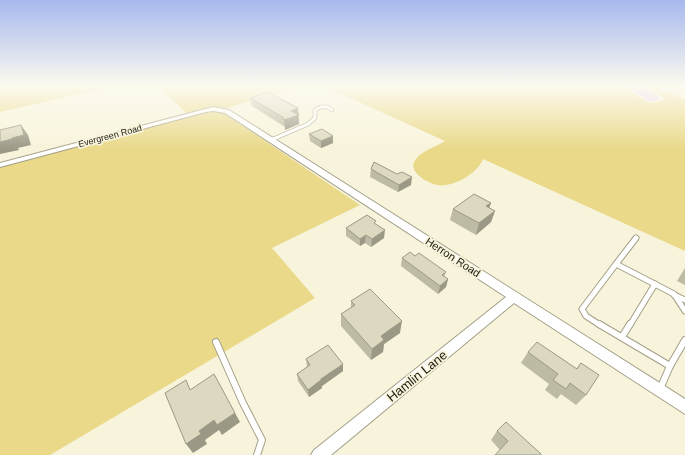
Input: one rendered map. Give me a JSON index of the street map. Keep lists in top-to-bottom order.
{
  "streets": {
    "street": ["Evergreen Road", "Herron Road", "Hamlin Lane"]
  },
  "crossings": [
    ["Evergreen Road", "Herron Road"],
    ["Herron Road", "Hamlin Lane"]
  ]
}
